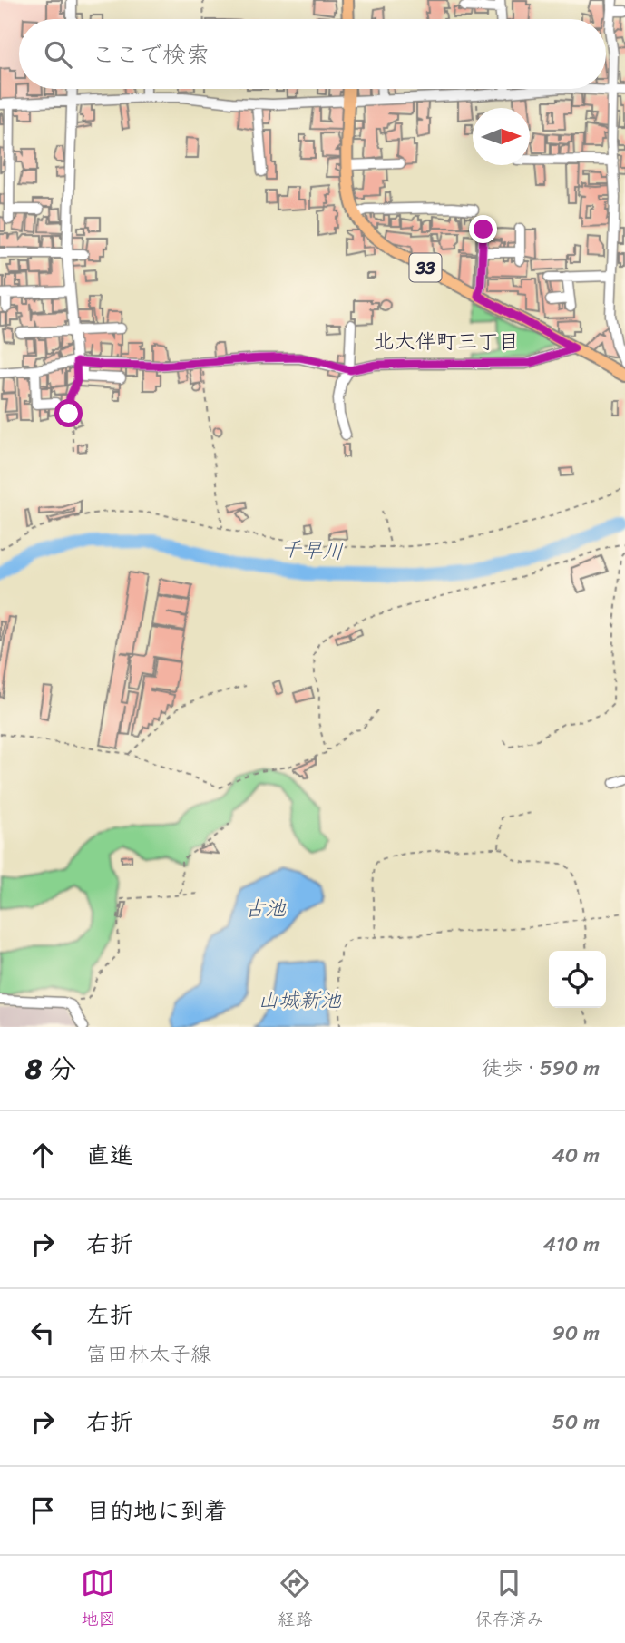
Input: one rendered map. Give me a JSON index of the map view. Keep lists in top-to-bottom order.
{
  "streets": {
    "main road": ["33"]
  },
  "districts": ["北大伴町三丁目"],
  "water": ["千早川", "古池", "山城新池"],
  "north": "right",
  "page": {
    "search": "ここで検索",
    "heading": ["8 分", "徒歩 · 590 m"],
    "list": [
      ["直進", "40 m"],
      ["右折", "410 m"],
      ["左折", "富田林太子線", "90 m"],
      ["右折", "50 m"],
      "目的地に到着"
    ],
    "nav": ["地図", "経路", "保存済み"]
  }
}
